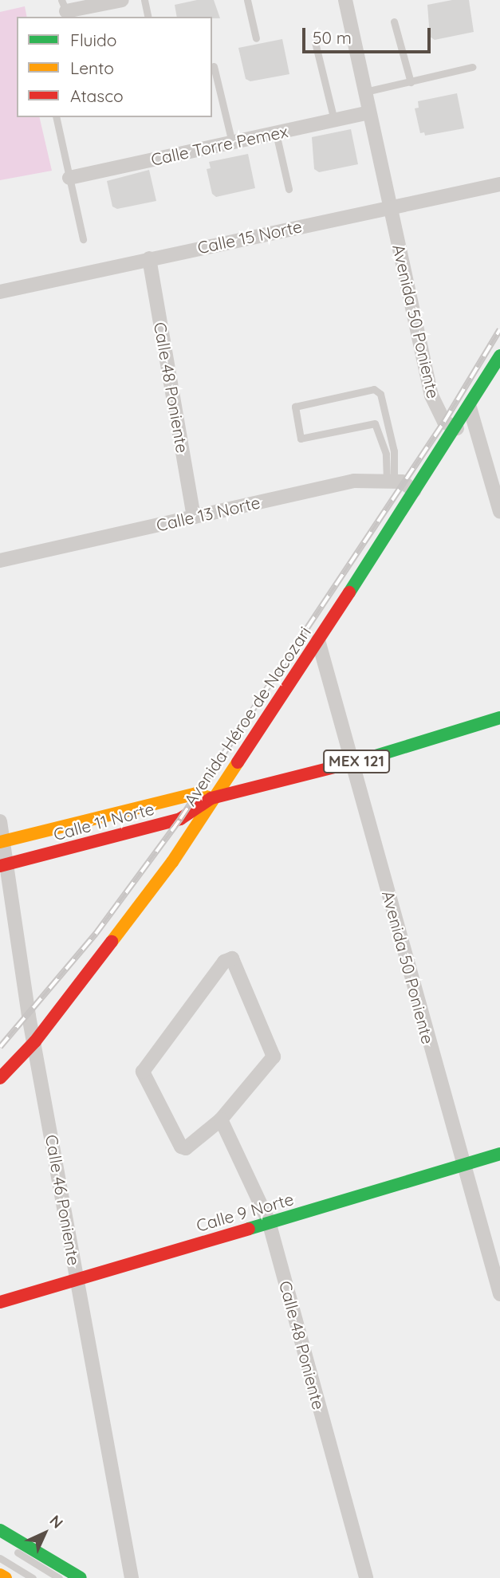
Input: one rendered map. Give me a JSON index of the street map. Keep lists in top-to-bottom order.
{
  "streets": {
    "main road": [
      "Avenida Héroe de Nacozari",
      "MEX 121",
      "Calle 11 Norte",
      "Calle 9 Norte"
    ],
    "street": [
      "Calle Torre Pemex",
      "Calle 15 Norte",
      "Avenida 50 Poniente",
      "Calle 48 Poniente",
      "Calle 13 Norte",
      "Calle 46 Poniente"
    ]
  },
  "crossings": [
    ["Calle Torre Pemex", "Avenida 50 Poniente"],
    ["Calle 15 Norte", "Avenida 50 Poniente"],
    ["Calle 15 Norte", "Calle 48 Poniente"],
    ["Avenida 50 Poniente", "Avenida Héroe de Nacozari"],
    ["Avenida 50 Poniente", "Calle 11 Norte"],
    ["Avenida 50 Poniente", "Calle 9 Norte"],
    ["Calle 48 Poniente", "Calle 13 Norte"],
    ["Calle 48 Poniente", "Calle 9 Norte"],
    ["Calle 13 Norte", "Avenida Héroe de Nacozari"],
    ["Avenida Héroe de Nacozari", "Calle 11 Norte"],
    ["Avenida Héroe de Nacozari", "Calle 46 Poniente"],
    ["Calle 11 Norte", "Calle 46 Poniente"],
    ["Calle 46 Poniente", "Calle 9 Norte"]
  ],
  "legend": ["Fluido", "Lento", "Atasco"],
  "scale_bar": "50 m",
  "north": "top right"
}
